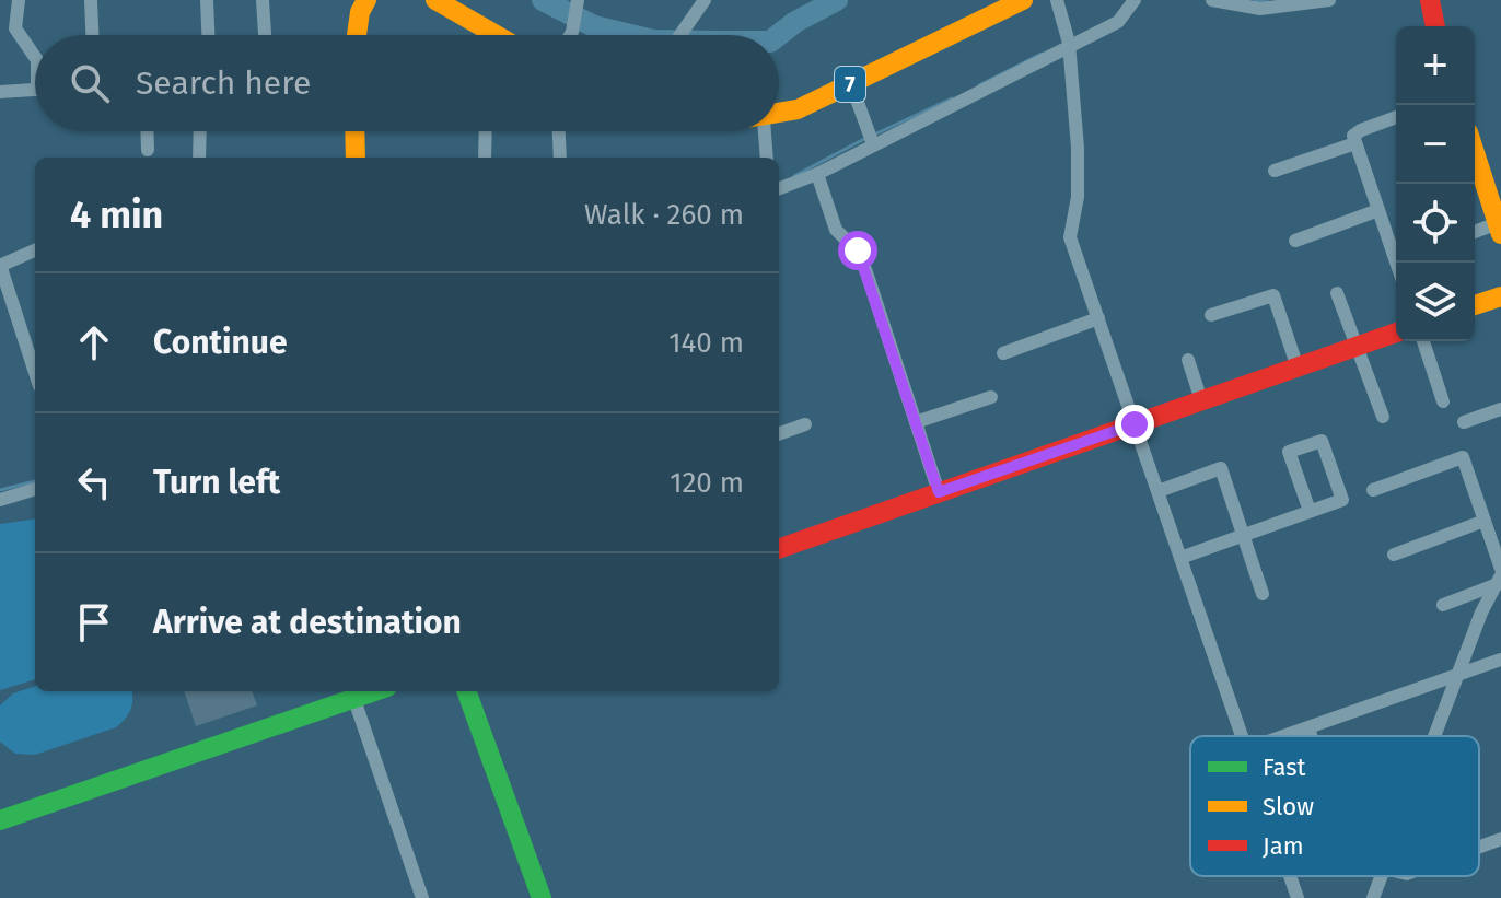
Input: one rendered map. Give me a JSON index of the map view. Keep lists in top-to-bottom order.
{
  "streets": {
    "street": ["7"]
  },
  "legend": ["Fast", "Slow", "Jam"],
  "page": {
    "map_buttons": ["+", "−"],
    "search": "Search here",
    "heading": ["4 min", "Walk · 260 m"],
    "list": [
      ["Continue", "140 m"],
      ["Turn left", "120 m"],
      "Arrive at destination"
    ]
  }
}
